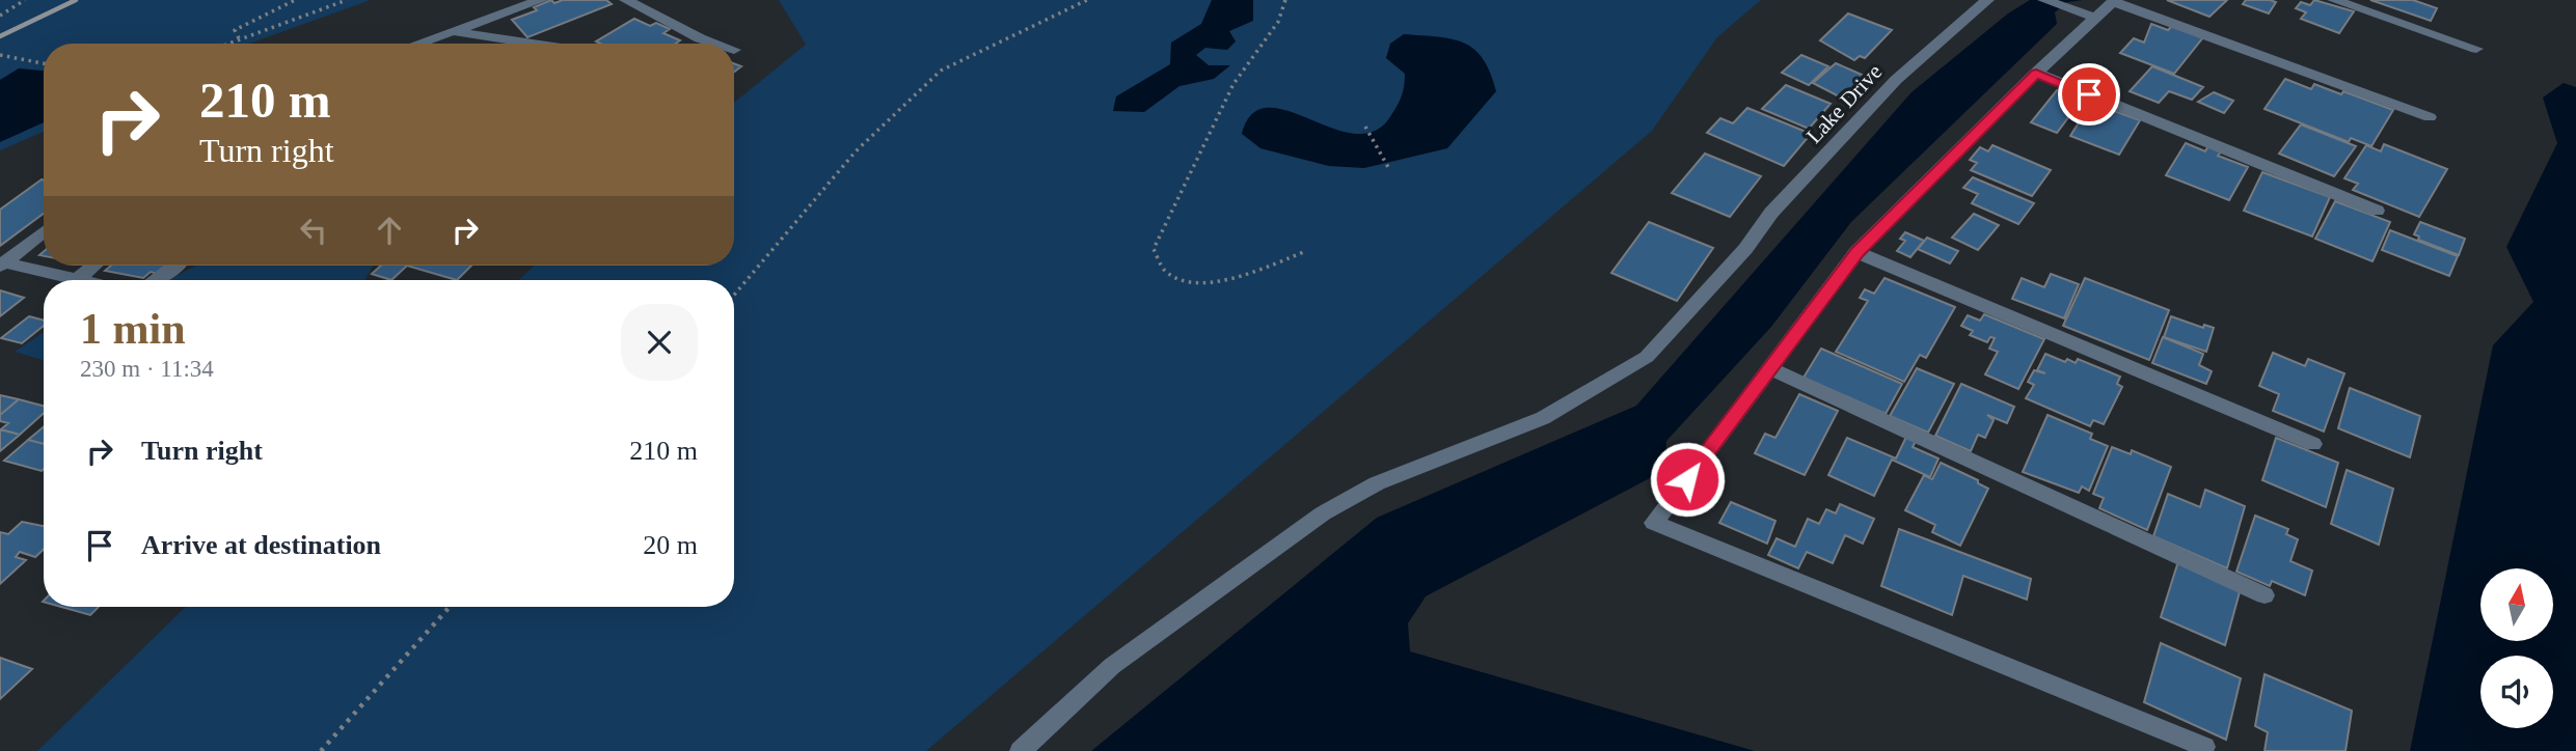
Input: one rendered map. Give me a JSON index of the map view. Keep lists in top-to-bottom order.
{
  "streets": {
    "street": ["Lake Drive"]
  },
  "north": "top",
  "page": {
    "turn": ["210 m", "Turn right"],
    "heading": ["1 min", "230 m · 11:34"],
    "list": [
      {
        "name": "Turn right",
        "value": "210 m"
      },
      {
        "name": "Arrive at destination",
        "value": "20 m"
      }
    ]
  }
}
